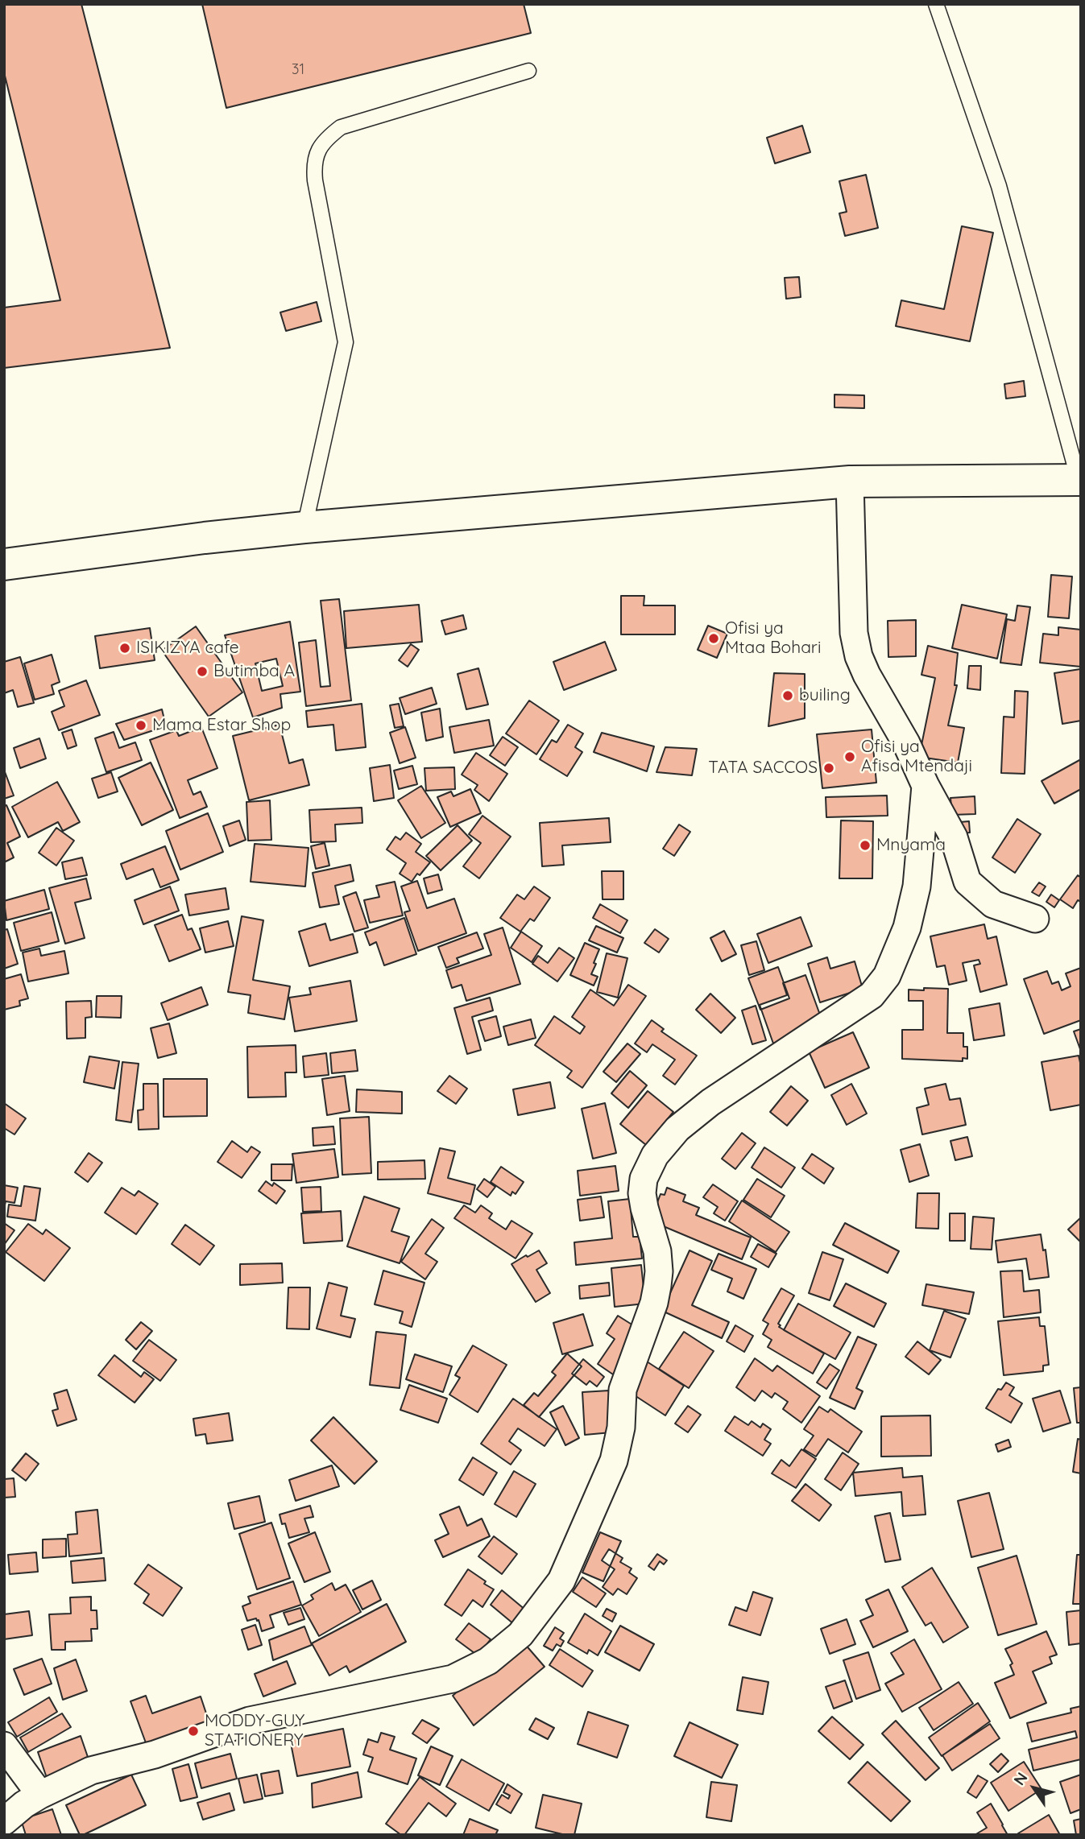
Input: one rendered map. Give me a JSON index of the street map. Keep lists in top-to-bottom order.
{
  "places": [
    "Ofisi ya Mtaa Bohari",
    "ISIKIZYA cafe",
    "Butimba A",
    "builing",
    "Mama Estar Shop",
    "Ofisi ya Afisa Mtendaji",
    "TATA SACCOS",
    "Mnyama",
    "MODDY-GUY STATIONERY"
  ],
  "house_numbers": ["31"],
  "north": "top left"
}
